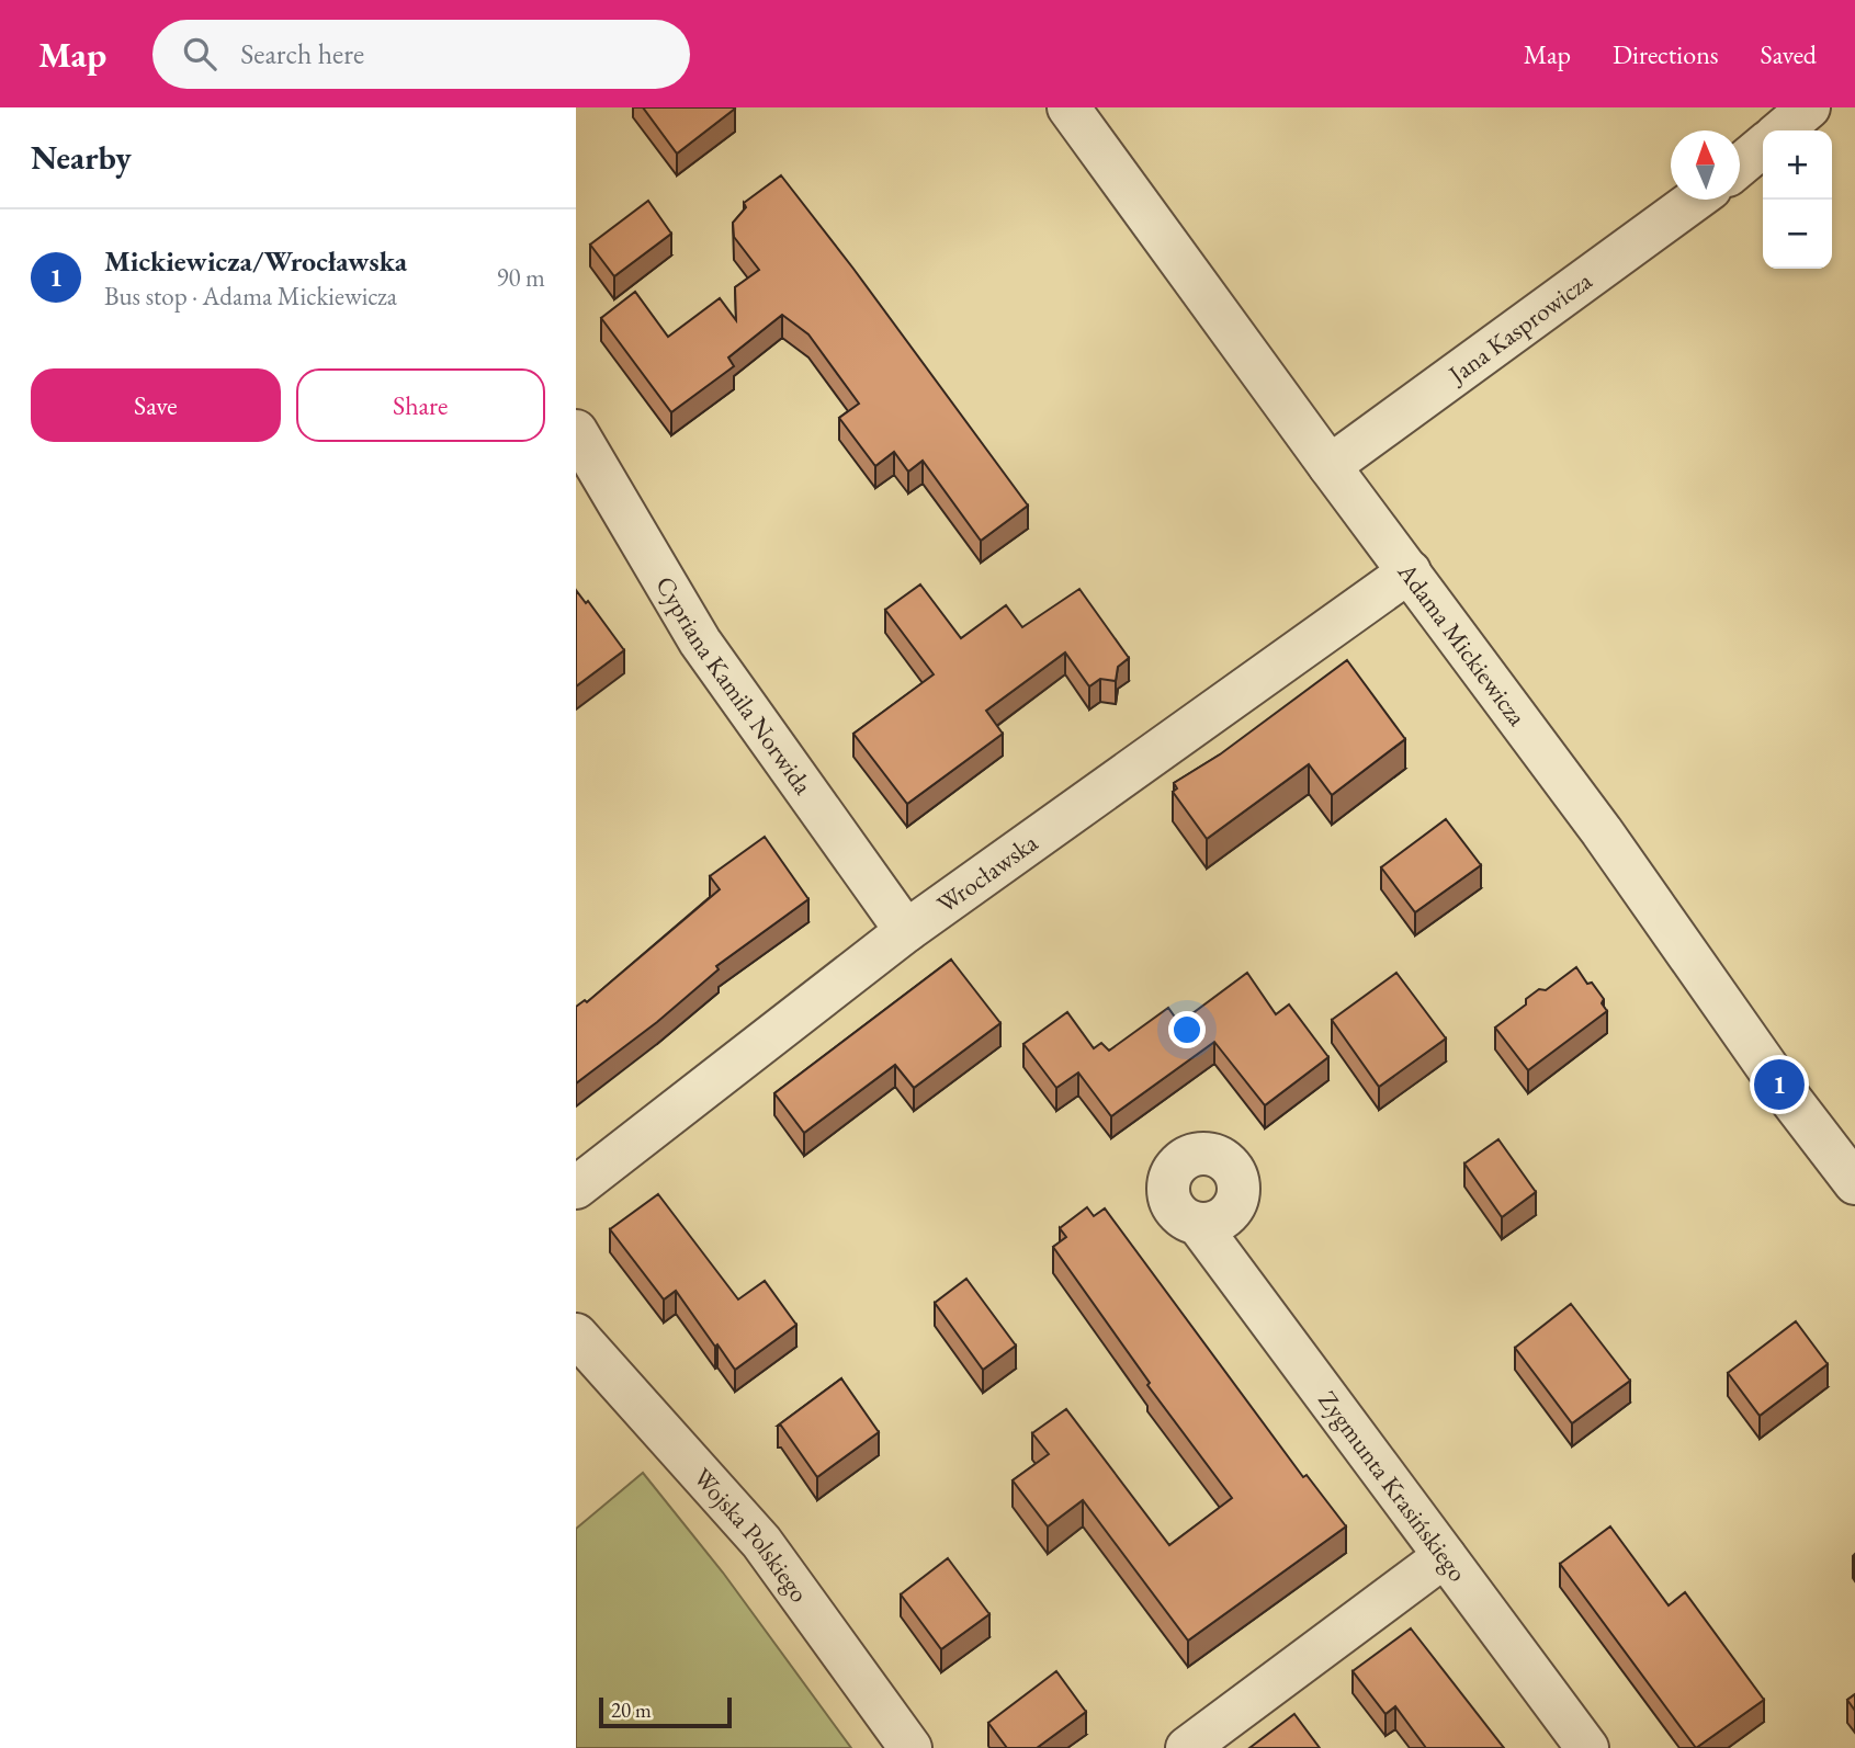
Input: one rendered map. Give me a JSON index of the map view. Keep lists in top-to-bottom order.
{
  "streets": {
    "street": [
      "Jana Kasprowicza",
      "Adama Mickiewicza",
      "Cypriana Kamila Norwida",
      "Wrocławska",
      "Zygmunta Krasińskiego",
      "Wojska Polskiego"
    ]
  },
  "crossings": [
    ["Jana Kasprowicza", "Adama Mickiewicza"],
    ["Adama Mickiewicza", "Wrocławska"],
    ["Cypriana Kamila Norwida", "Wrocławska"]
  ],
  "scale_bar": "20 m",
  "north": "top",
  "page": {
    "header": "Map",
    "search": "Search here",
    "nav": ["Map", "Directions", "Saved"],
    "heading": "Nearby",
    "map_buttons": ["+", "−"],
    "list": [
      {
        "mark": "1",
        "name": "Mickiewicza/Wrocławska",
        "note": "Bus stop · Adama Mickiewicza",
        "value": "90 m"
      }
    ],
    "buttons": ["Save", "Share"],
    "pins": "1",
    "scale": "20 m"
  }
}
